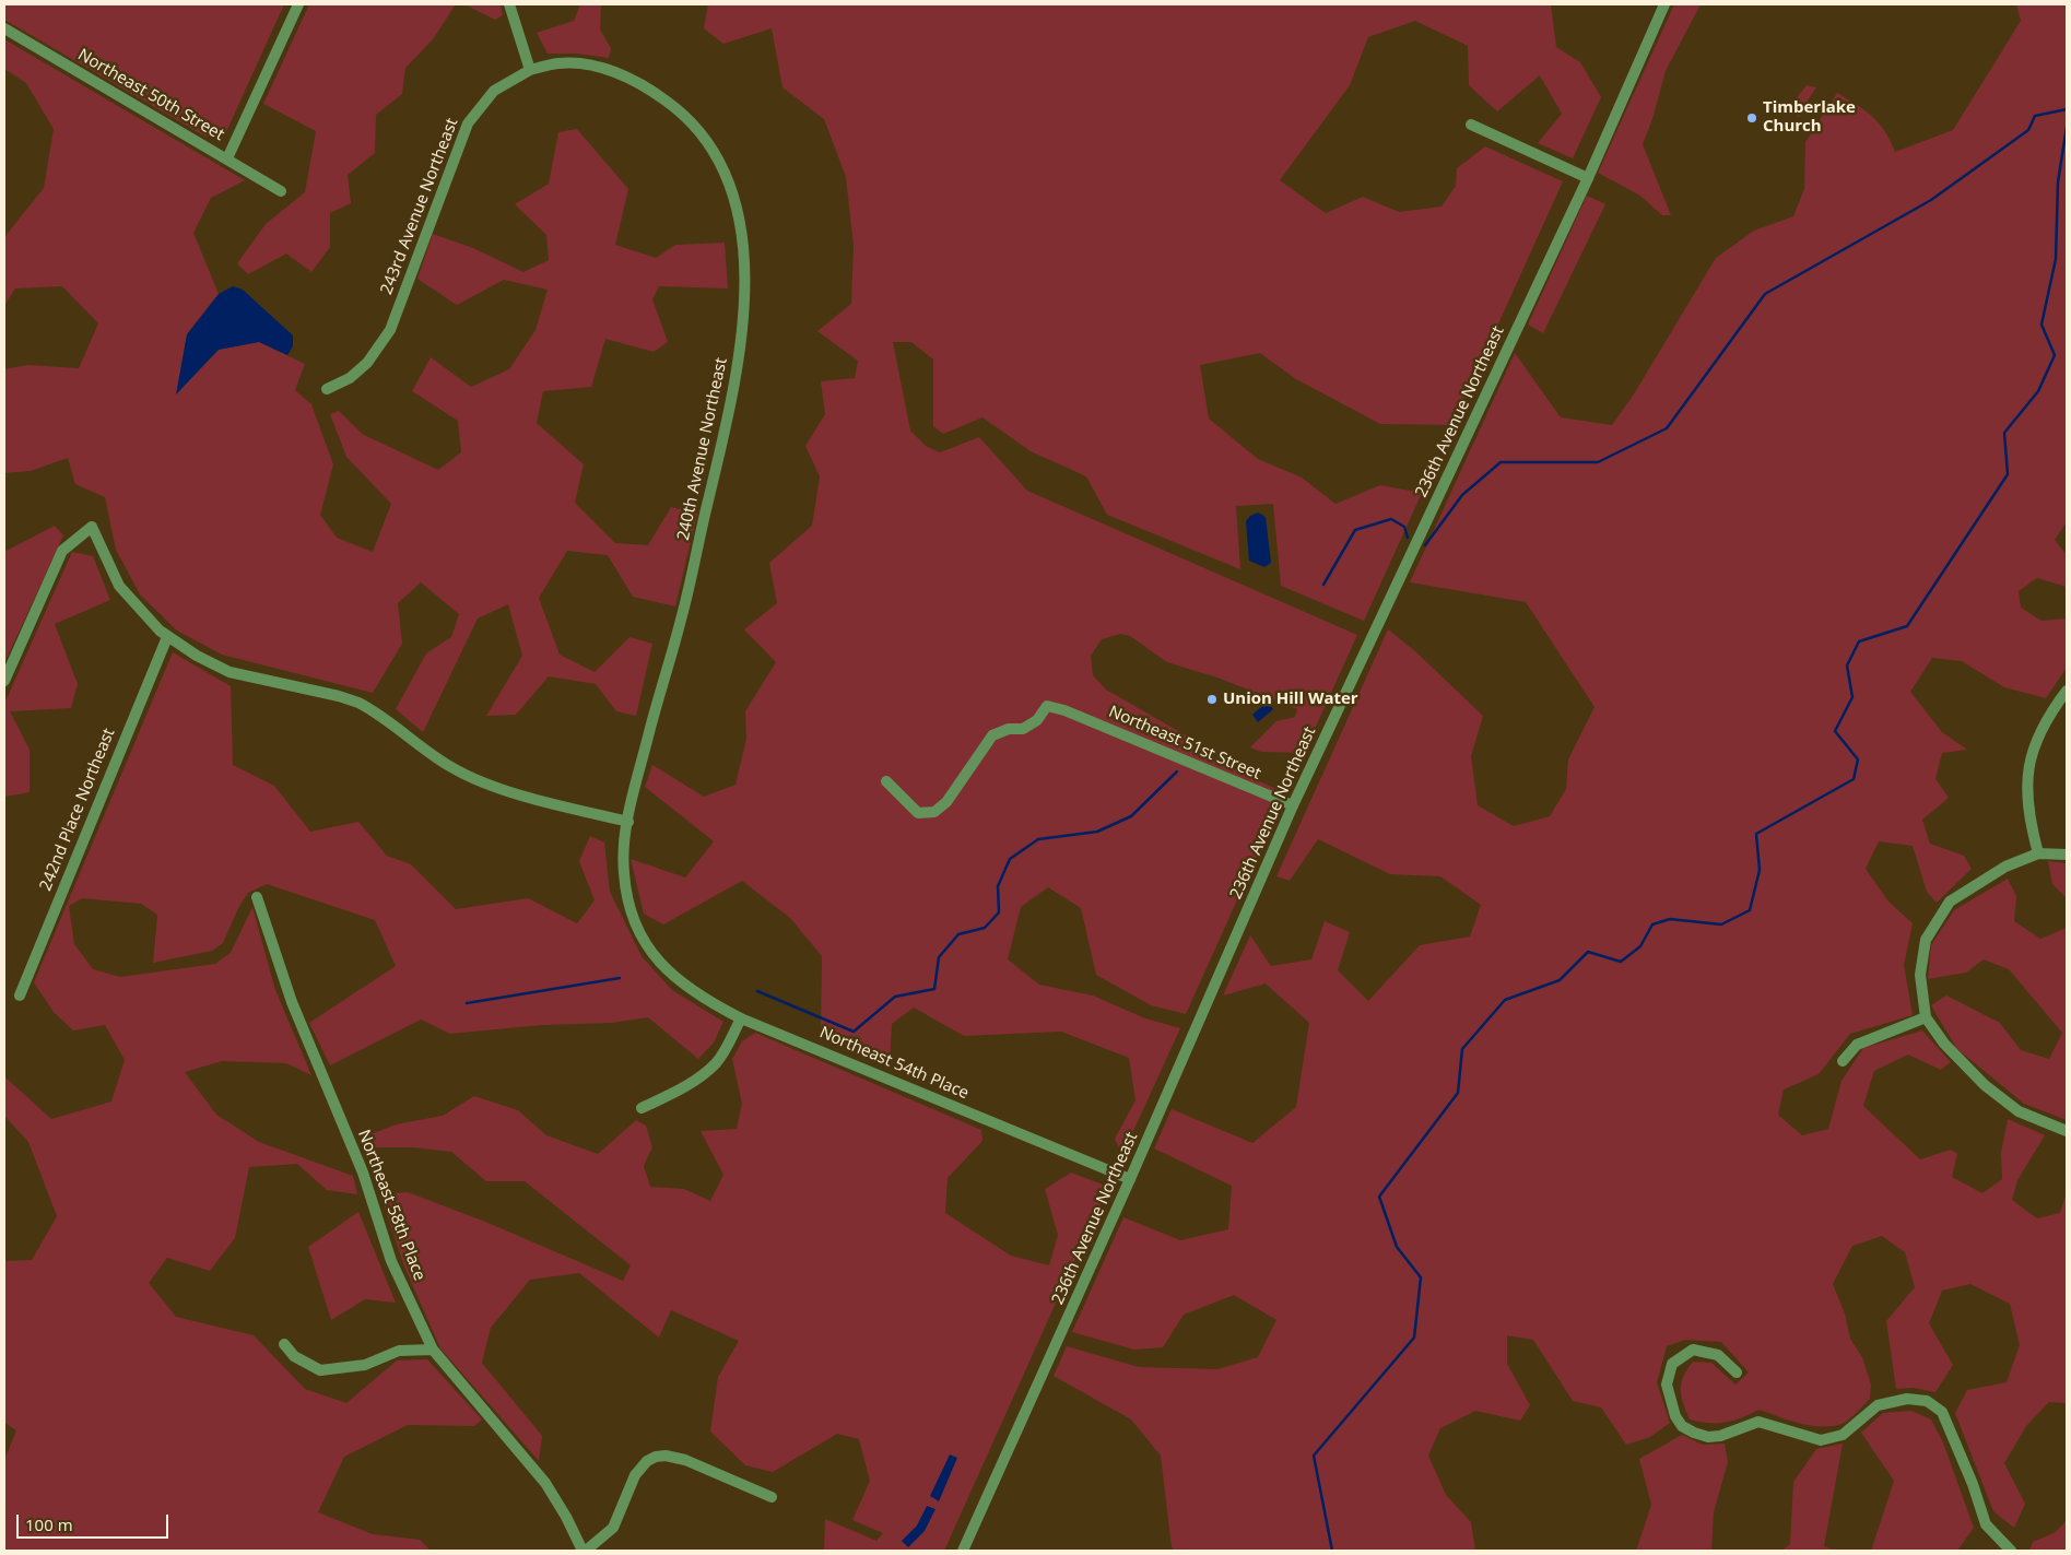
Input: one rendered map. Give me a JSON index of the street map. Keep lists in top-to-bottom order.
{
  "streets": {
    "street": [
      "Northeast 50th Street",
      "243rd Avenue Northeast",
      "236th Avenue Northeast",
      "240th Avenue Northeast",
      "Northeast 51st Street",
      "242nd Place Northeast",
      "Northeast 54th Place",
      "Northeast 58th Place"
    ]
  },
  "crossings": [
    ["243rd Avenue Northeast", "240th Avenue Northeast"],
    ["236th Avenue Northeast", "Northeast 51st Street"],
    ["236th Avenue Northeast", "Northeast 54th Place"],
    ["240th Avenue Northeast", "Northeast 54th Place"]
  ],
  "places": ["Timberlake Church", "Union Hill Water"],
  "scale_bar": "100 m"
}
